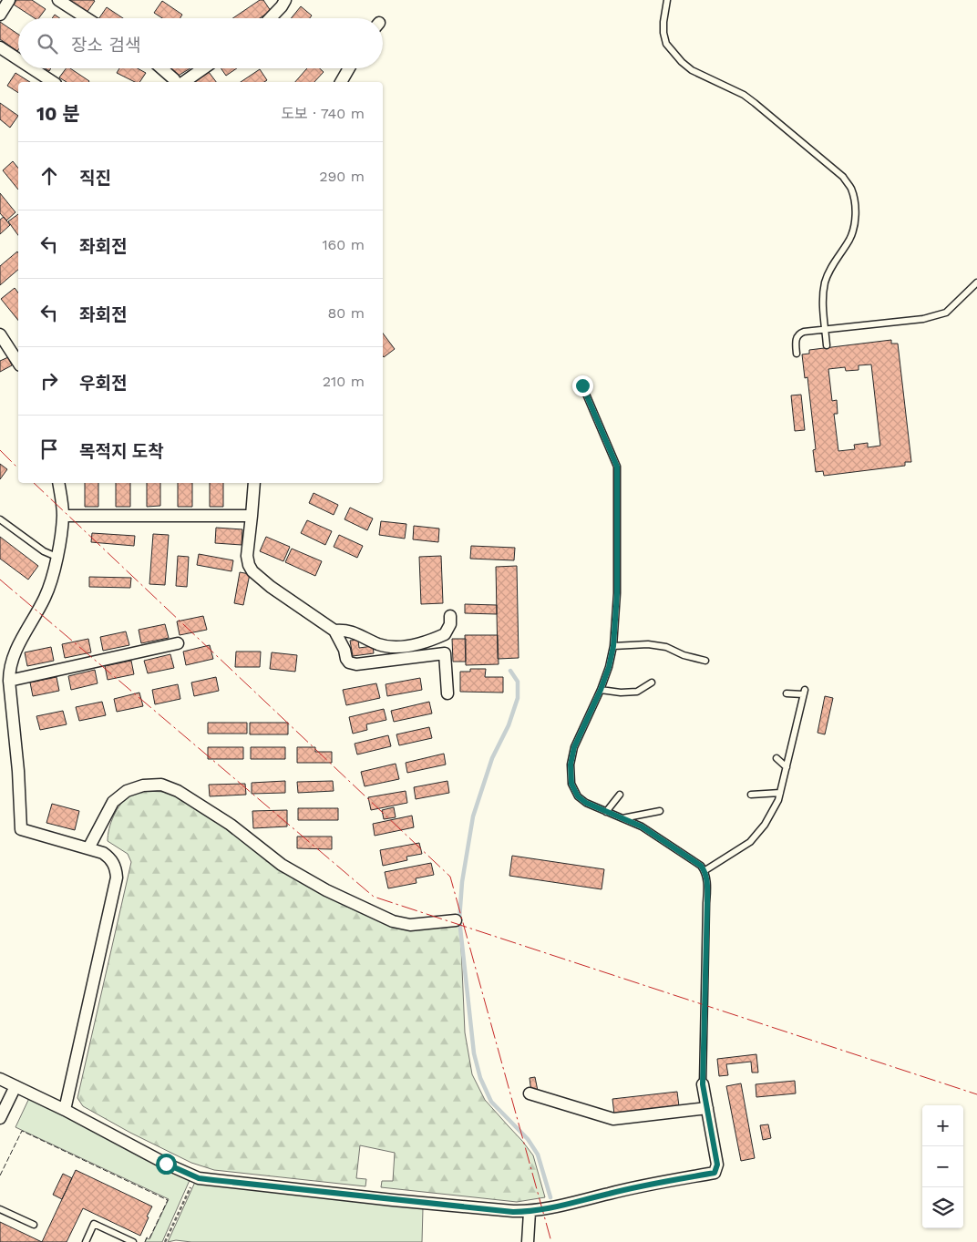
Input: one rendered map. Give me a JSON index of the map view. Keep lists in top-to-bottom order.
{
  "page": {
    "search": "장소 검색",
    "heading": ["10 분", "도보 · 740 m"],
    "list": [
      ["직진", "290 m"],
      ["좌회전", "160 m"],
      ["좌회전", "80 m"],
      ["우회전", "210 m"],
      "목적지 도착"
    ],
    "map_buttons": ["+", "−"]
  }
}
